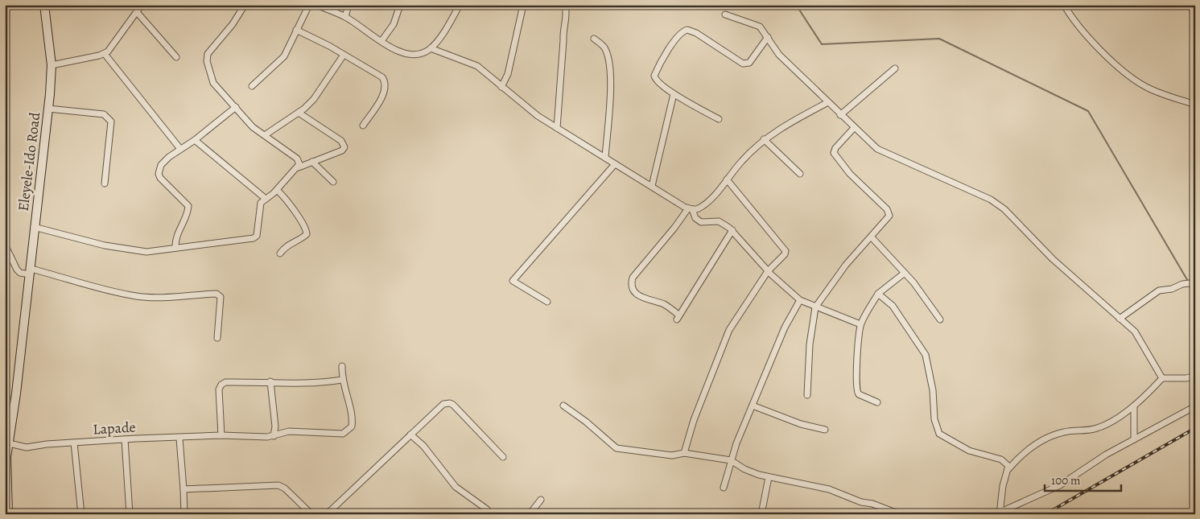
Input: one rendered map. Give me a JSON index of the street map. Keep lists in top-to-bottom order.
{
  "streets": {
    "main road": ["Eleyele-Ido Road"],
    "street": ["Lapade"]
  },
  "crossings": [
    ["Eleyele-Ido Road", "Lapade"]
  ],
  "scale_bar": "100 m"
}
